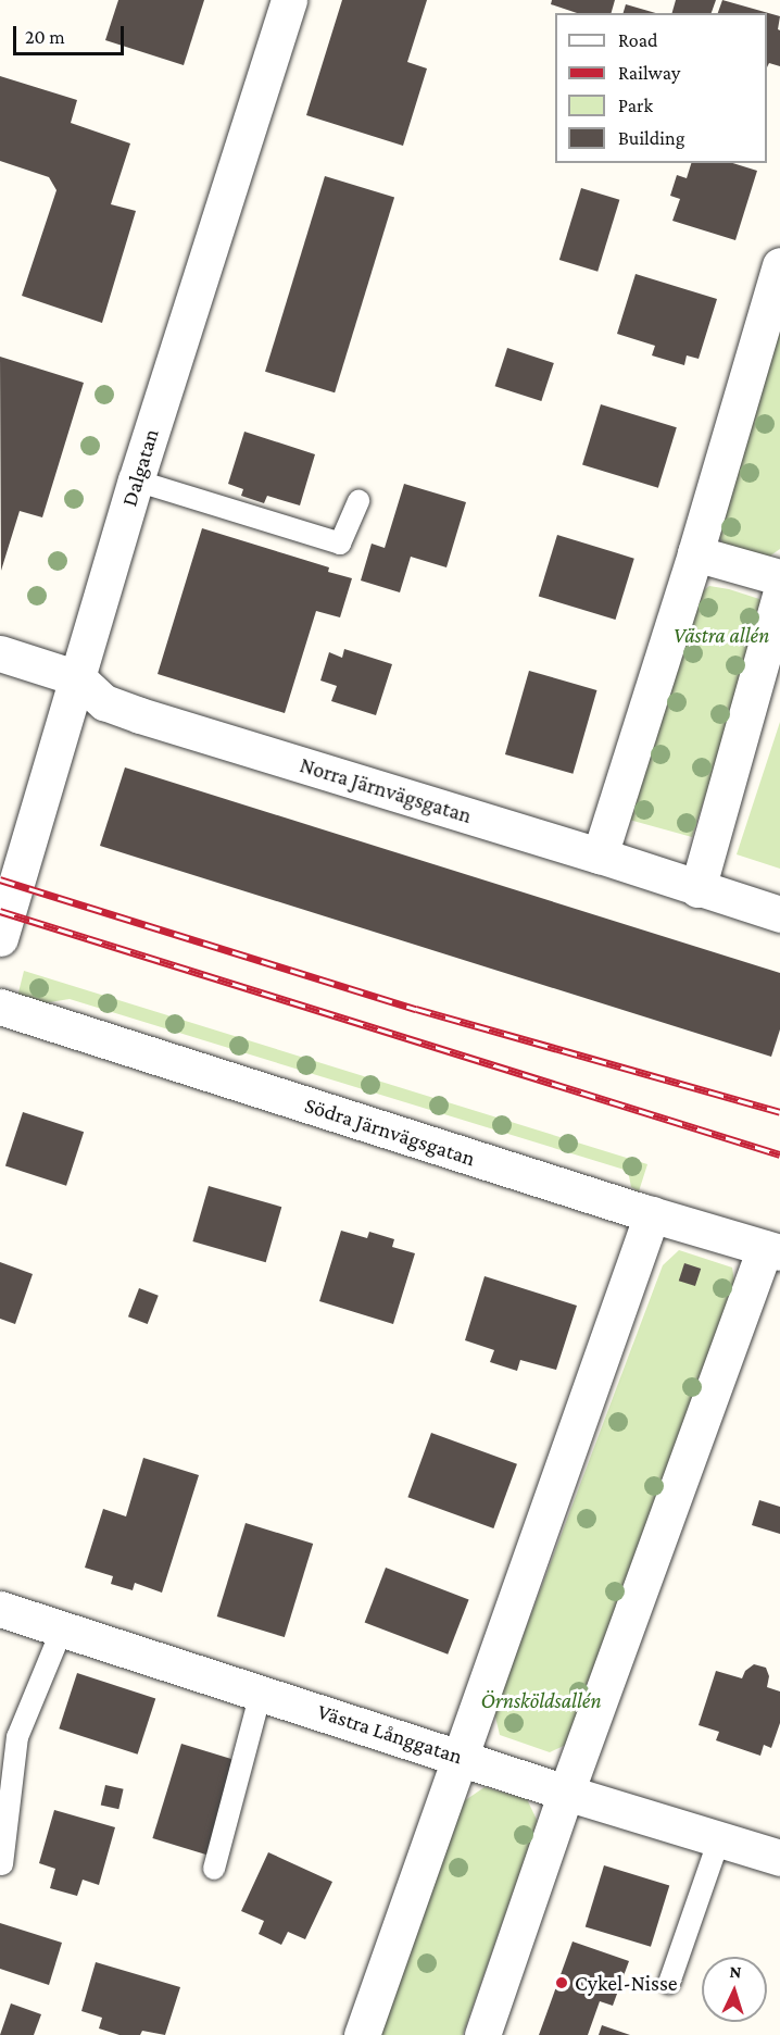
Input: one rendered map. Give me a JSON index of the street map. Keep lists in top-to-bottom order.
{
  "streets": {
    "street": [
      "Dalgatan",
      "Norra Järnvägsgatan",
      "Södra Järnvägsgatan",
      "Västra Långgatan"
    ]
  },
  "crossings": [
    ["Dalgatan", "Norra Järnvägsgatan"]
  ],
  "parks": ["Västra allén", "Örnsköldsallén"],
  "places": ["Cykel-Nisse"],
  "legend": [
    "Road",
    "Railway",
    "Park",
    "Building"
  ],
  "scale_bar": "20 m",
  "north": "top"
}
